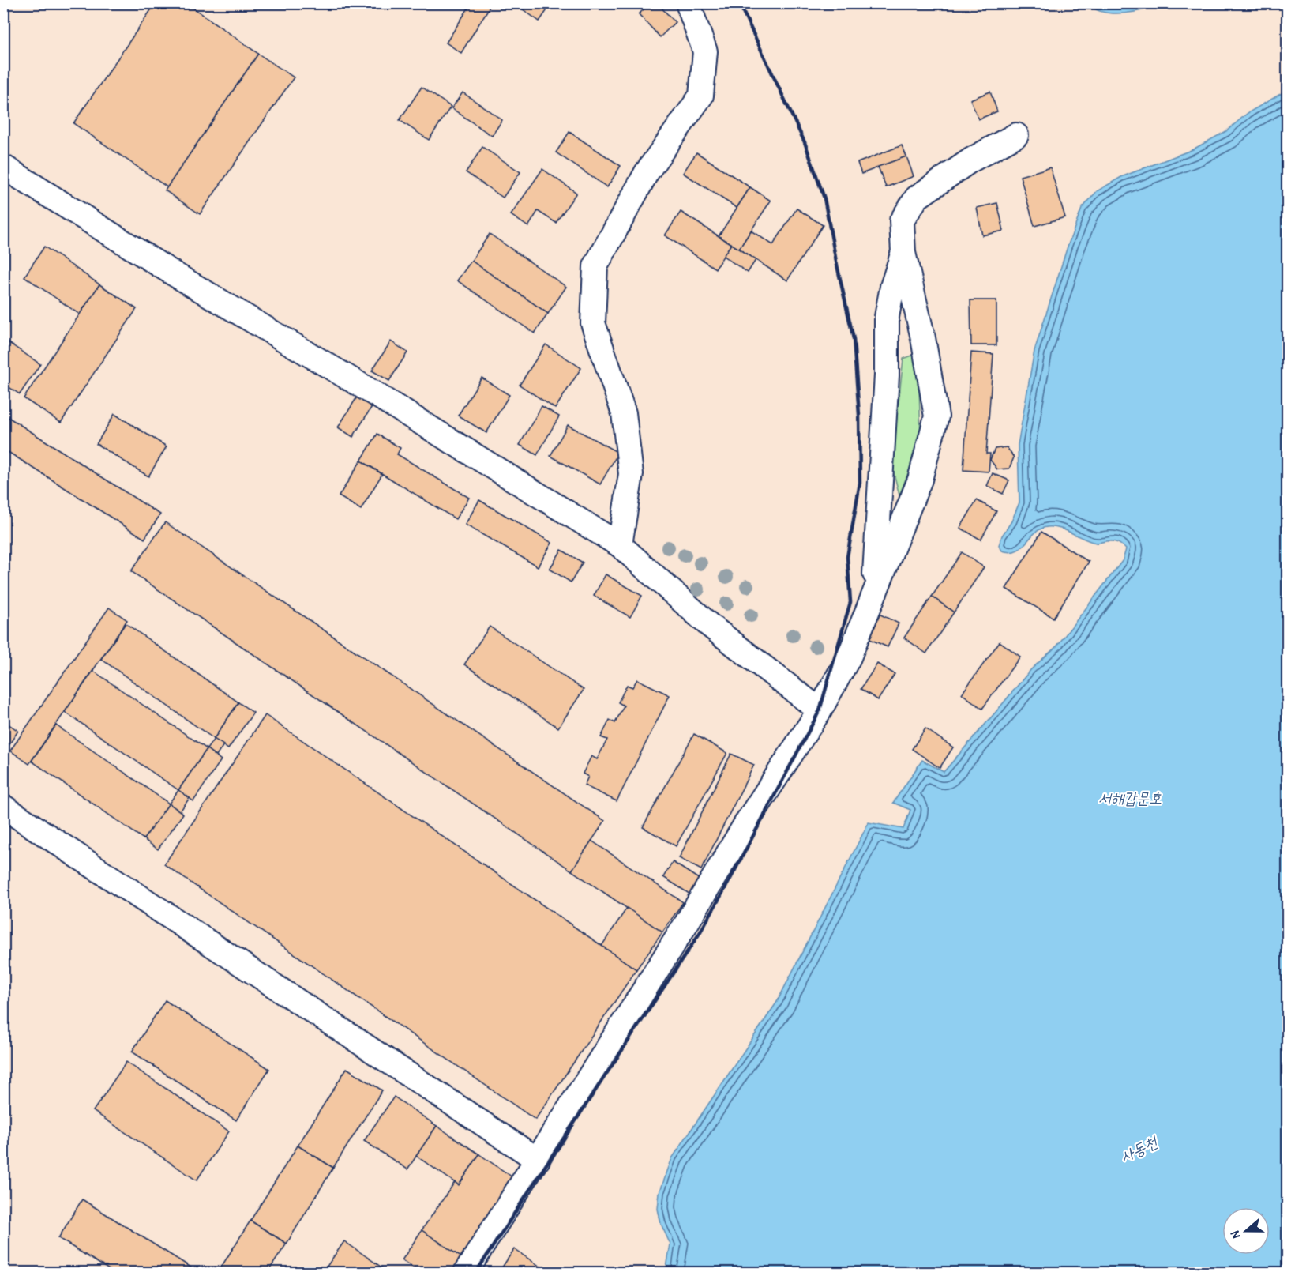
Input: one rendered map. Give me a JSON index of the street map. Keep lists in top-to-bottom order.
{
  "water": ["서해갑문호", "사동천"],
  "north": "left"
}
